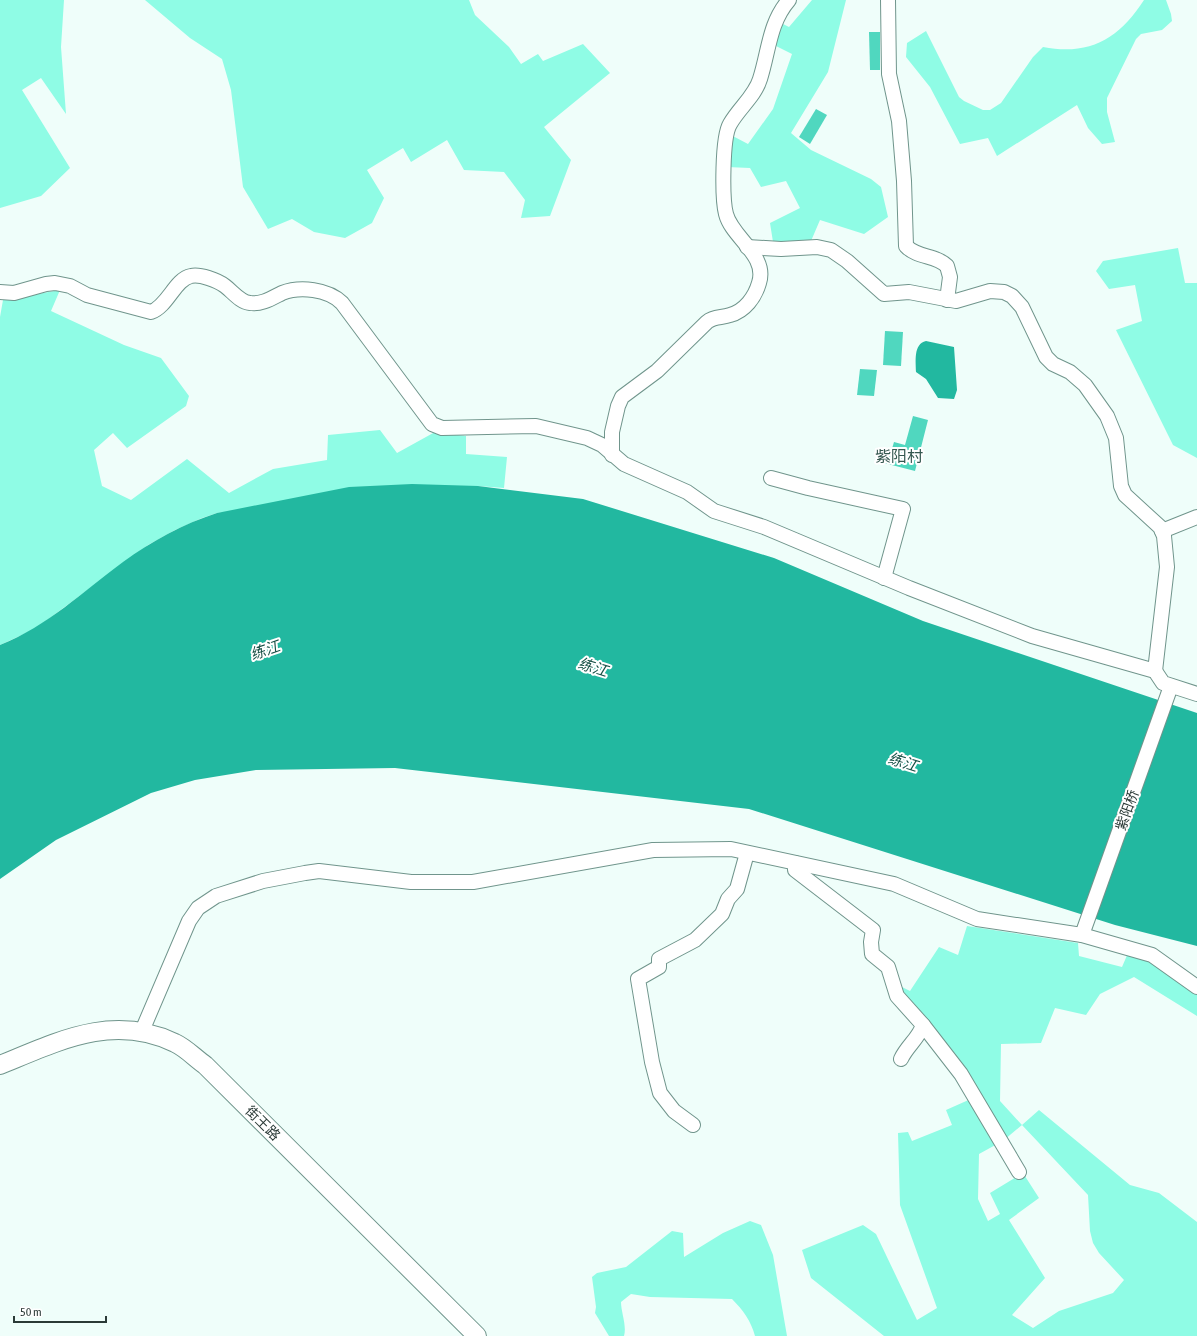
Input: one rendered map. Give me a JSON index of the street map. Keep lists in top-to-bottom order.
{
  "streets": {
    "main road": ["街王路"],
    "street": ["紫阳桥"]
  },
  "districts": ["紫阳村"],
  "water": ["练江"],
  "scale_bar": "50 m"
}
